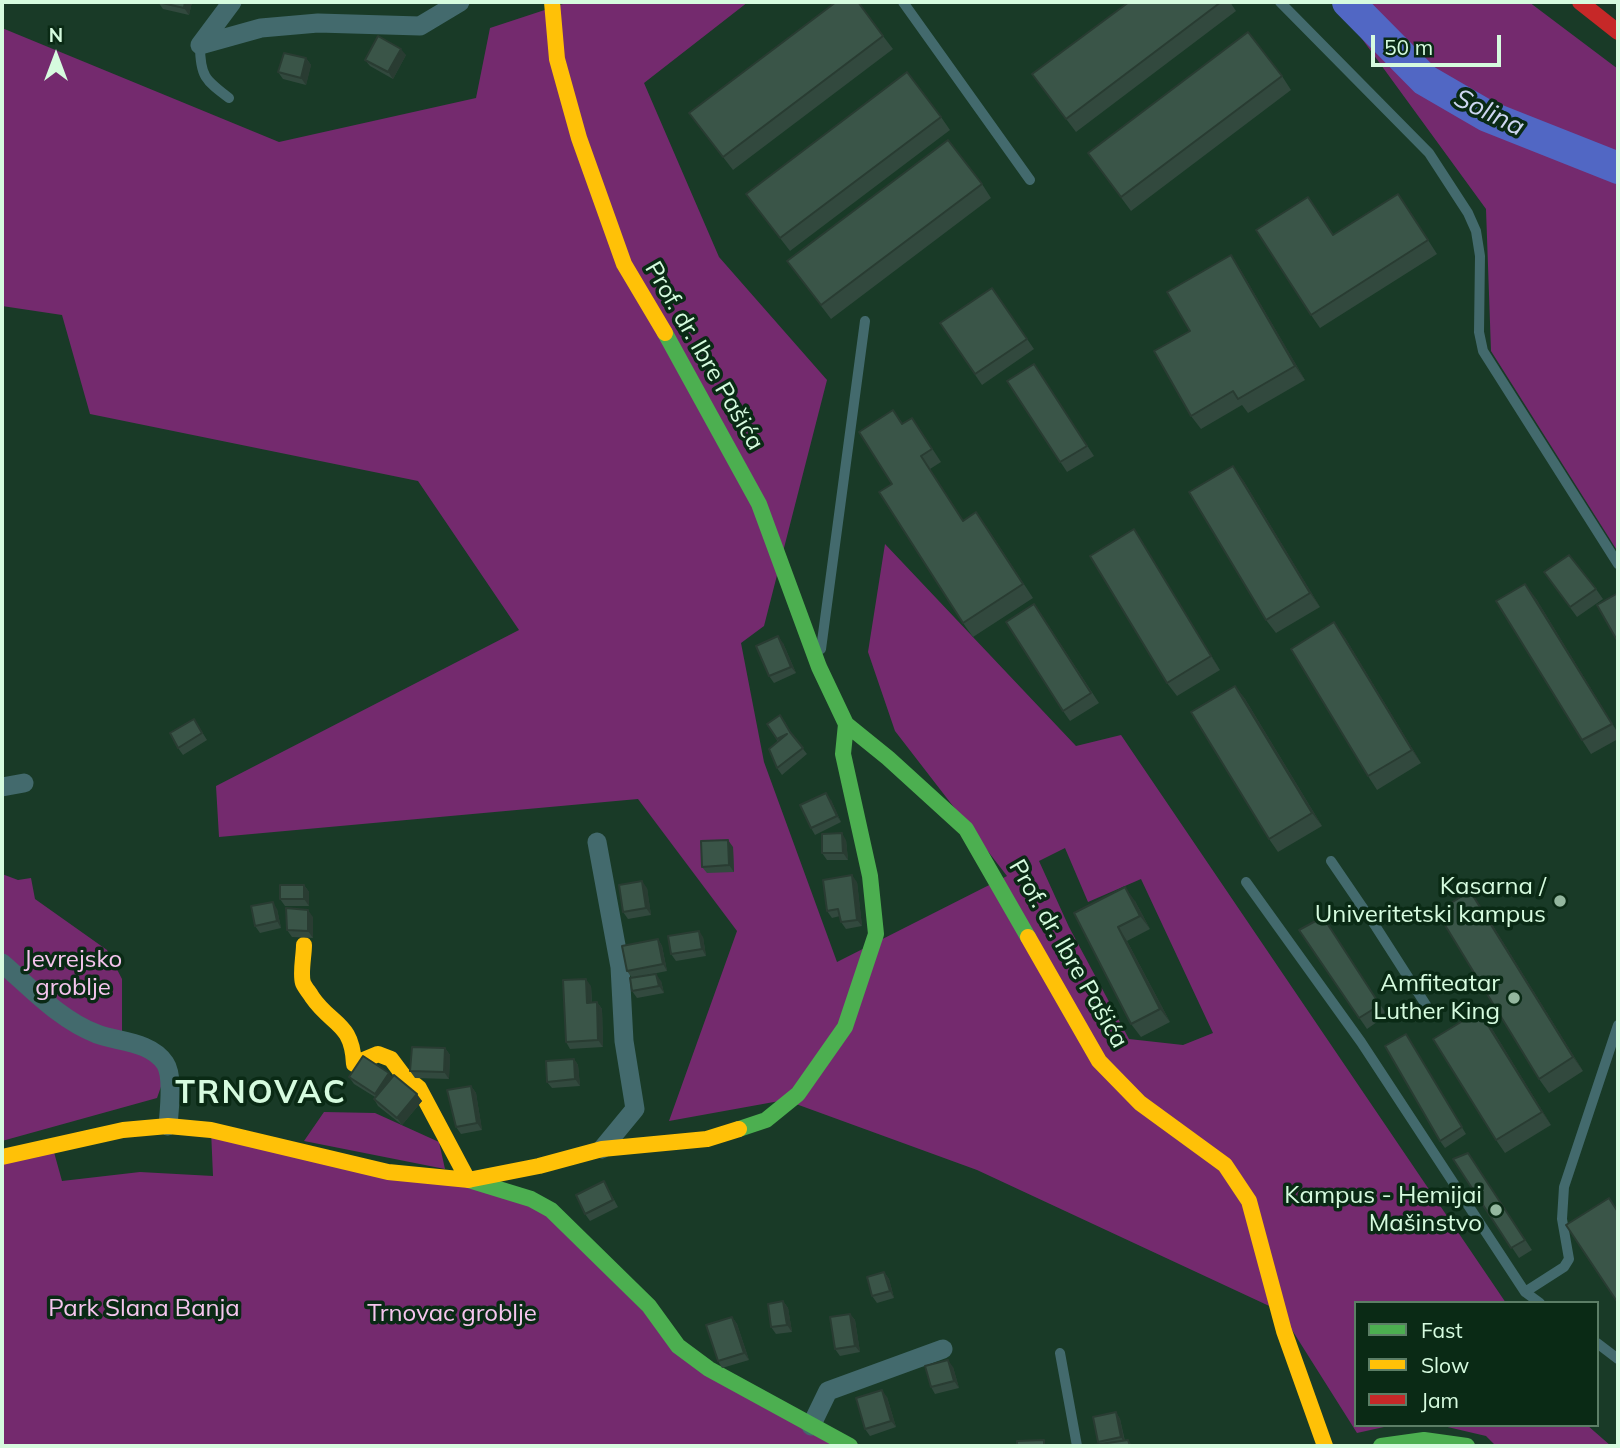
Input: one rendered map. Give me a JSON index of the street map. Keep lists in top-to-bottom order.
{
  "streets": {
    "street": ["Prof. dr. Ibre Pašića"]
  },
  "districts": ["TRNOVAC"],
  "water": ["Solina"],
  "parks": ["Jevrejsko groblje", "Park Slana Banja", "Trnovac groblje"],
  "places": ["Kasarna / Univeritetski kampus", "Amfiteatar Luther King", "Kampus - Hemijai Mašinstvo"],
  "legend": ["Fast", "Slow", "Jam"],
  "scale_bar": "50 m",
  "north": "top"
}
